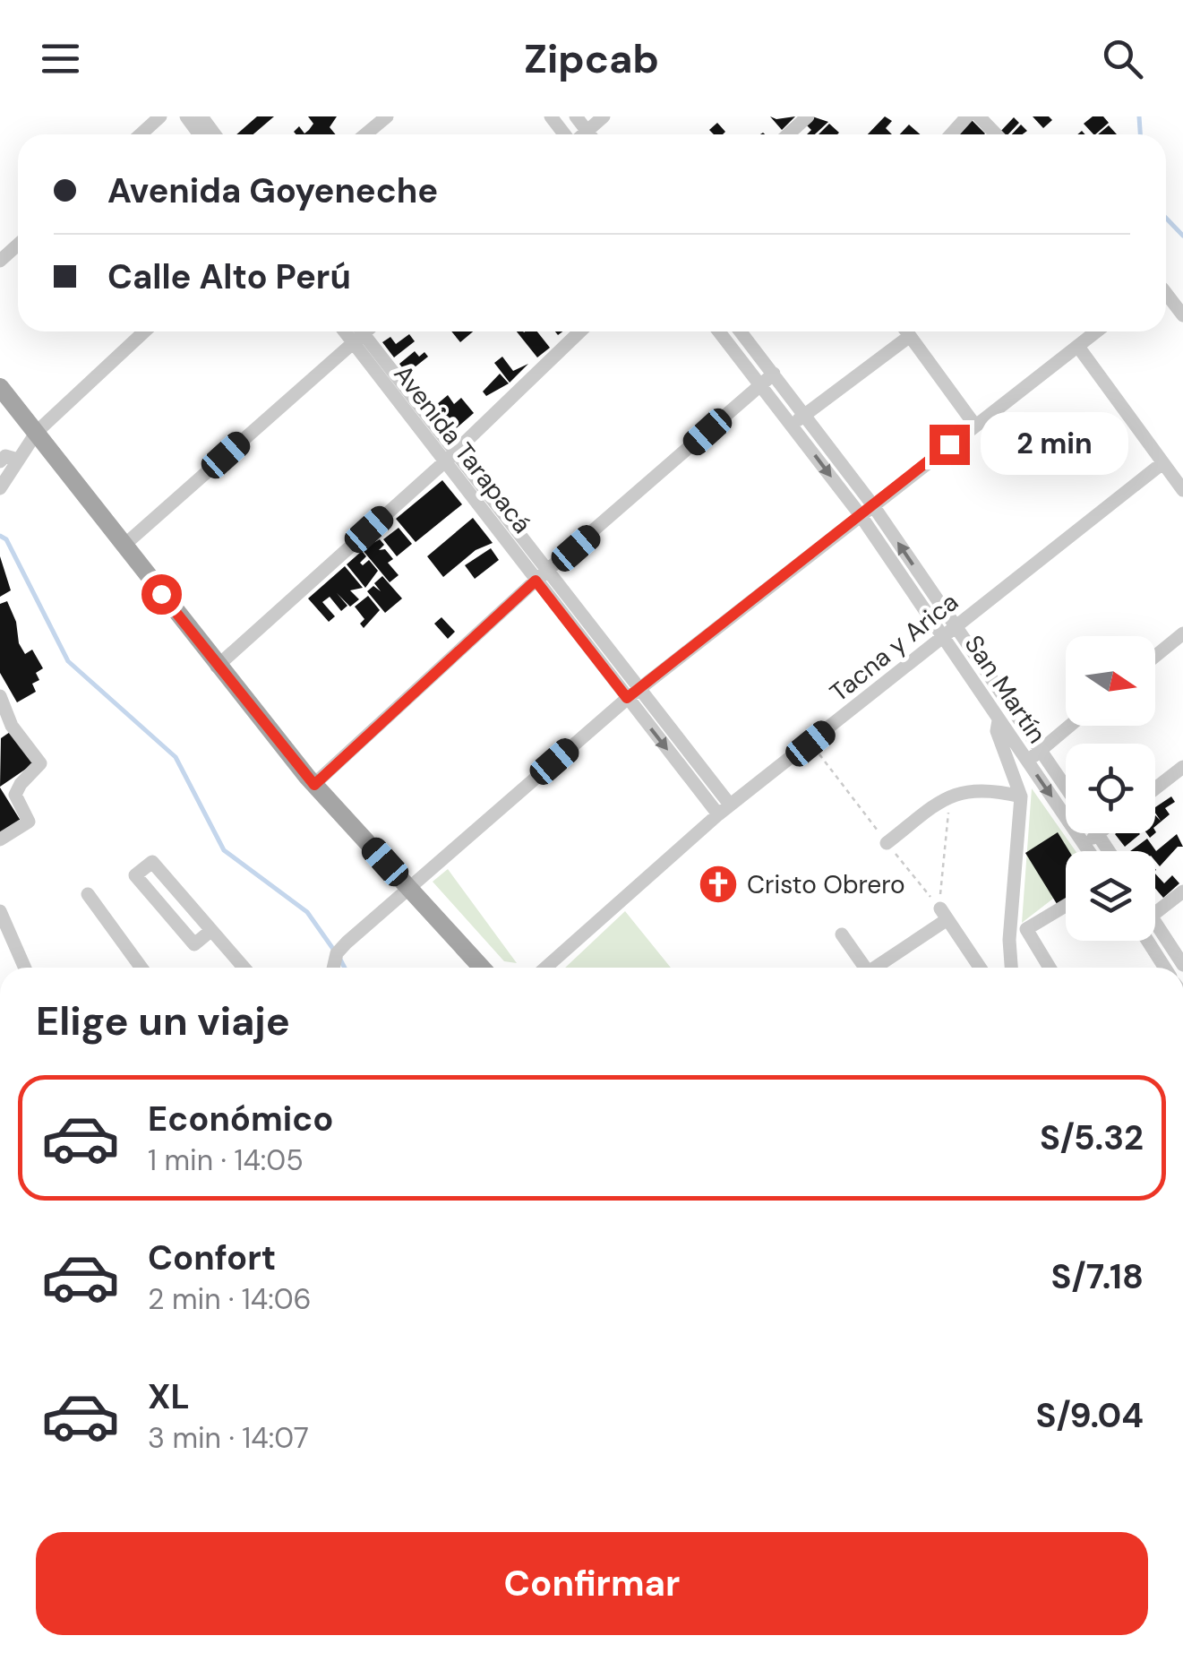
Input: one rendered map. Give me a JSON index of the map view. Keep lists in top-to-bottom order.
{
  "streets": {
    "street": ["Avenida Tarapacá", "Tacna y Arica", "San Martín"]
  },
  "crossings": [
    ["Avenida Tarapacá", "Tacna y Arica"],
    ["Tacna y Arica", "San Martín"]
  ],
  "places": {
    "church": ["Cristo Obrero"]
  },
  "north": "right",
  "page": {
    "header": "Zipcab",
    "banner": ["Avenida Goyeneche", "Calle Alto Perú"],
    "bubble": "2 min",
    "heading": "Elige un viaje",
    "list": [
      {
        "name": "Económico",
        "note": "1 min · 14:05",
        "value": "S/5.32"
      },
      {
        "name": "Confort",
        "note": "2 min · 14:06",
        "value": "S/7.18"
      },
      {
        "name": "XL",
        "note": "3 min · 14:07",
        "value": "S/9.04"
      }
    ],
    "buttons": "Confirmar"
  }
}
